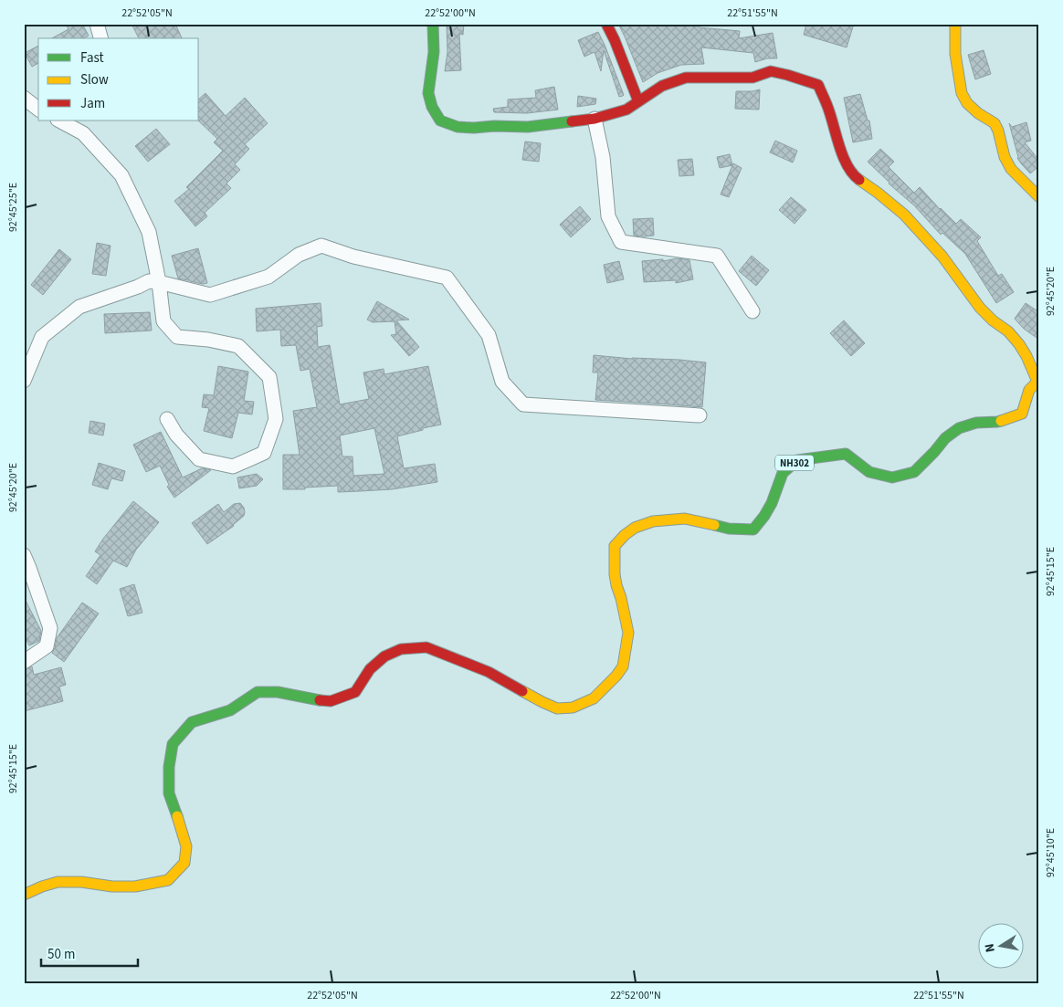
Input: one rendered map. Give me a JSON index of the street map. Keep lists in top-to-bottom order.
{
  "streets": {
    "main road": ["NH302"]
  },
  "legend": ["Fast", "Slow", "Jam"],
  "scale_bar": "50 m",
  "north": "left",
  "coordinates": [
    "22°52'05\"N",
    "22°52'00\"N",
    "22°51'55\"N",
    "92°45'25\"E",
    "92°45'20\"E",
    "92°45'15\"E",
    "92°45'10\"E"
  ]
}
